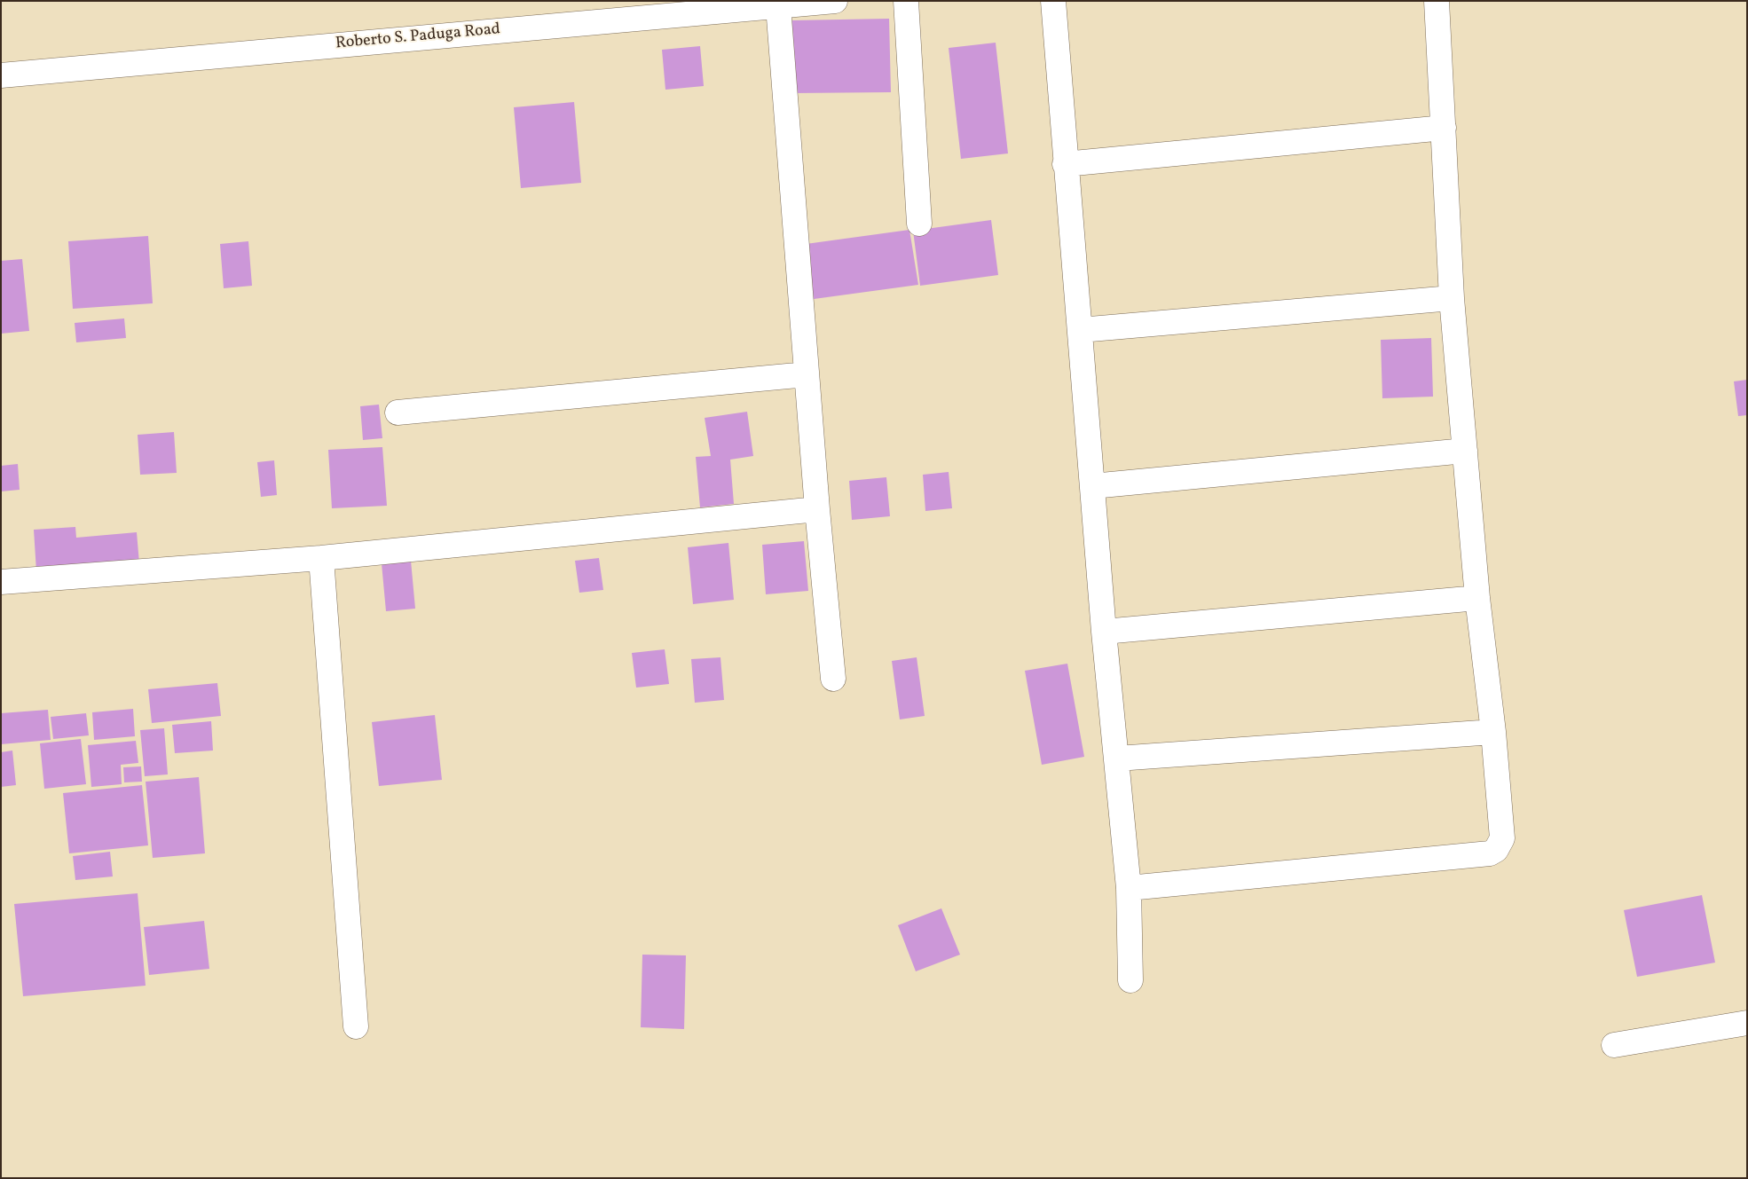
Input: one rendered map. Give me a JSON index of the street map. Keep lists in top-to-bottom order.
{
  "streets": {
    "street": ["Roberto S. Paduga Road"]
  }
}
